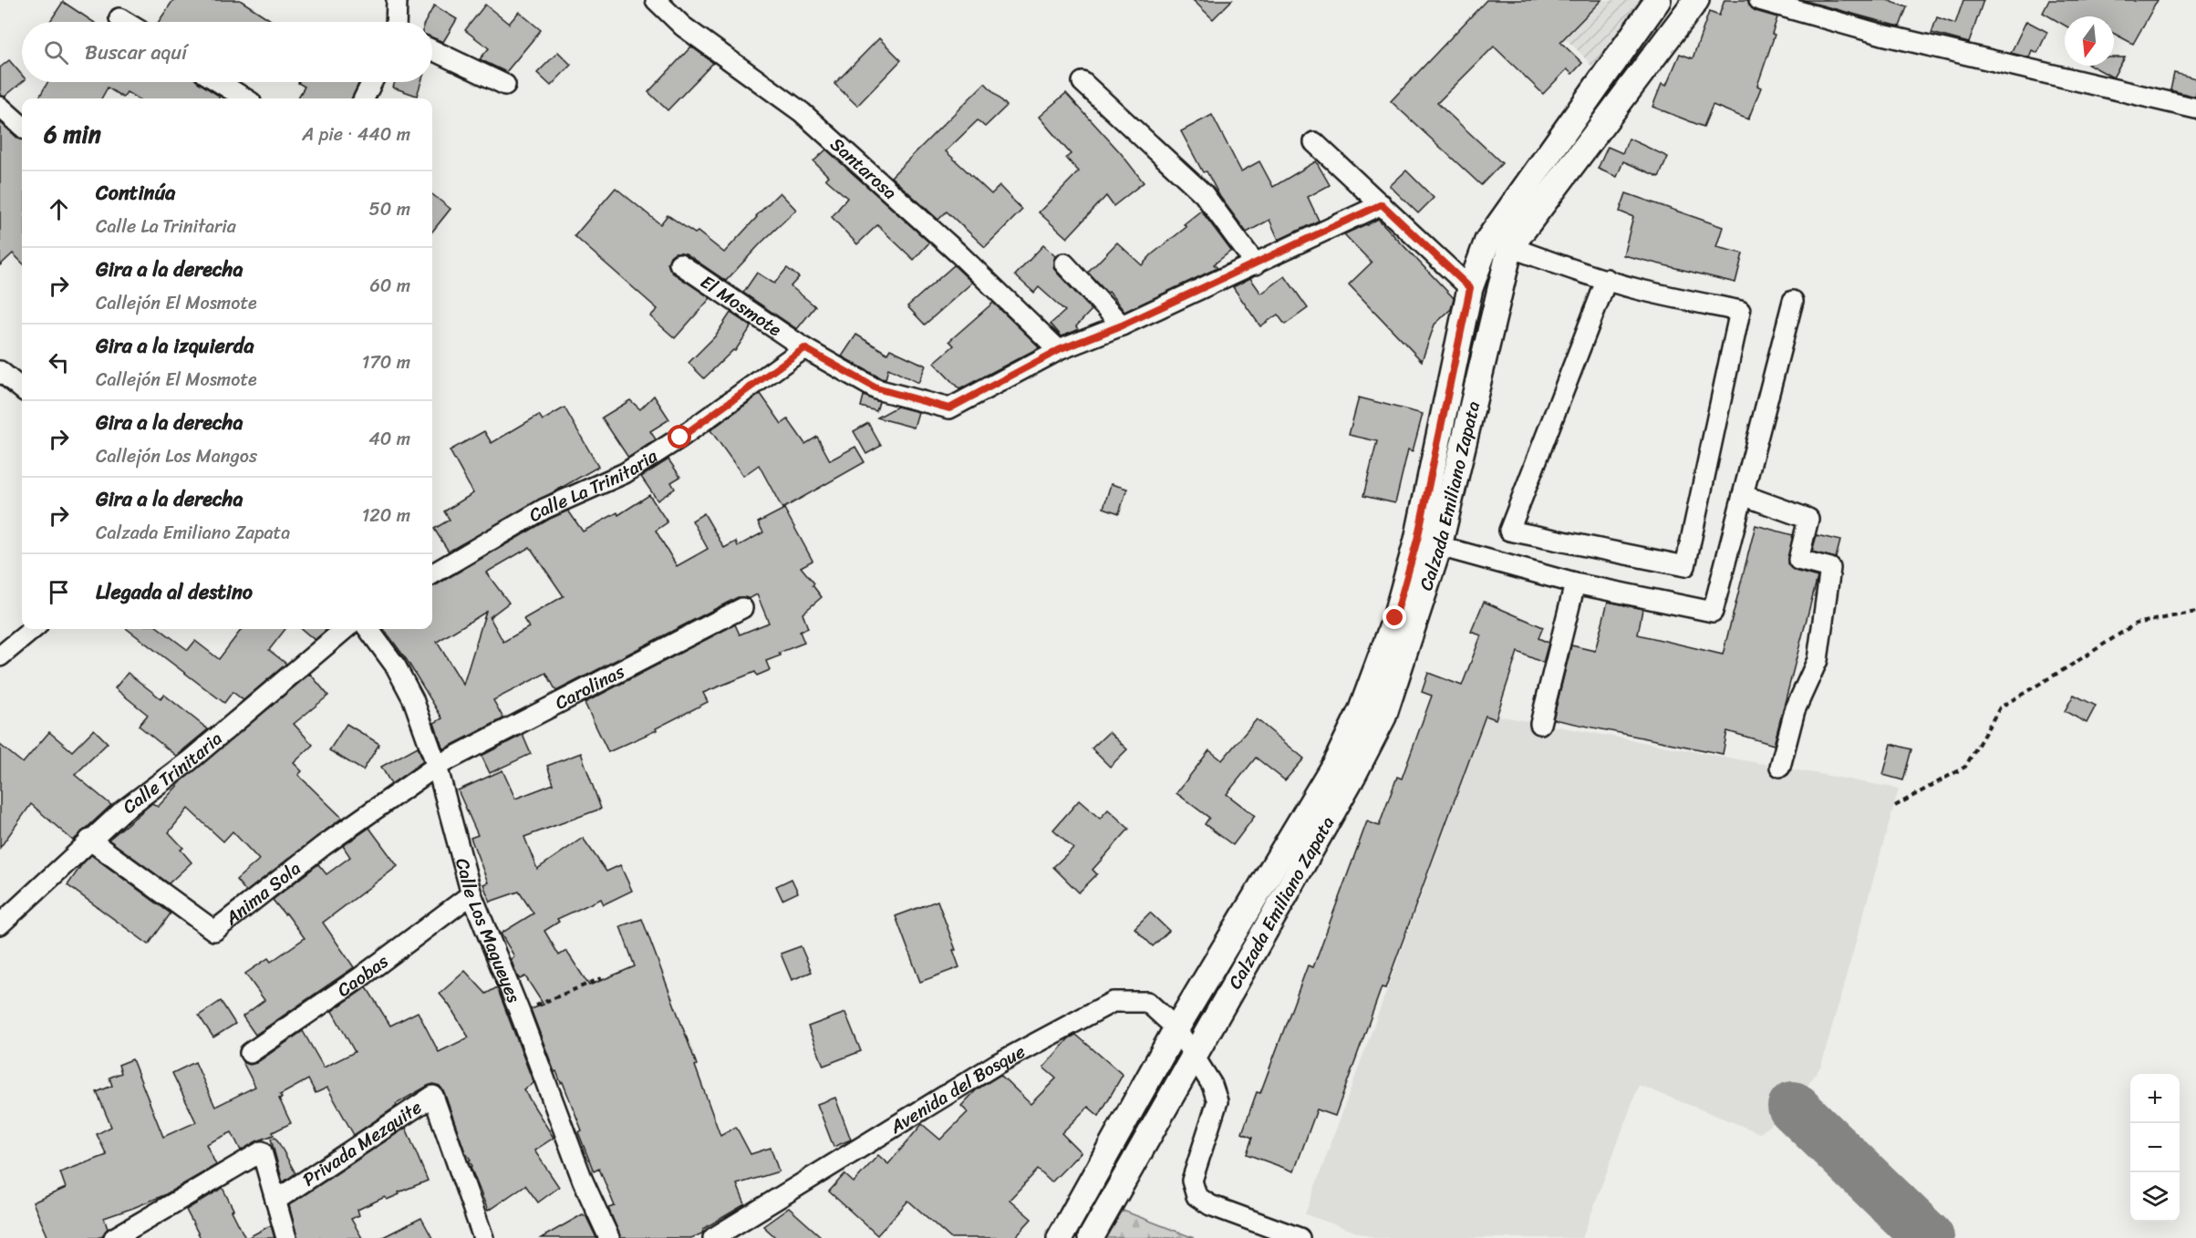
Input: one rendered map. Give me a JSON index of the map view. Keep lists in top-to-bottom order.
{
  "streets": {
    "main road": ["Calzada Emiliano Zapata"],
    "street": [
      "Santarosa",
      "El Mosmote",
      "Calle La Trinitaria",
      "Carolinas",
      "Calle Trinitaria",
      "Anima Sola",
      "Calle Los Magueyes",
      "Caobas",
      "Avenida del Bosque",
      "Privada Mezquite"
    ]
  },
  "crossings": [
    ["Santarosa", "El Mosmote"],
    ["El Mosmote", "Calle La Trinitaria"],
    ["Calzada Emiliano Zapata", "Avenida del Bosque"],
    ["Carolinas", "Anima Sola"],
    ["Carolinas", "Calle Los Magueyes"],
    ["Calle Trinitaria", "Anima Sola"],
    ["Anima Sola", "Calle Los Magueyes"],
    ["Calle Los Magueyes", "Caobas"]
  ],
  "north": "bottom",
  "page": {
    "search": "Buscar aquí",
    "heading": ["6 min", "A pie · 440 m"],
    "list": [
      ["Continúa", "Calle La Trinitaria", "50 m"],
      ["Gira a la derecha", "Callejón El Mosmote", "60 m"],
      ["Gira a la izquierda", "Callejón El Mosmote", "170 m"],
      ["Gira a la derecha", "Callejón Los Mangos", "40 m"],
      ["Gira a la derecha", "Calzada Emiliano Zapata", "120 m"],
      "Llegada al destino"
    ],
    "map_buttons": ["+", "−"]
  }
}
